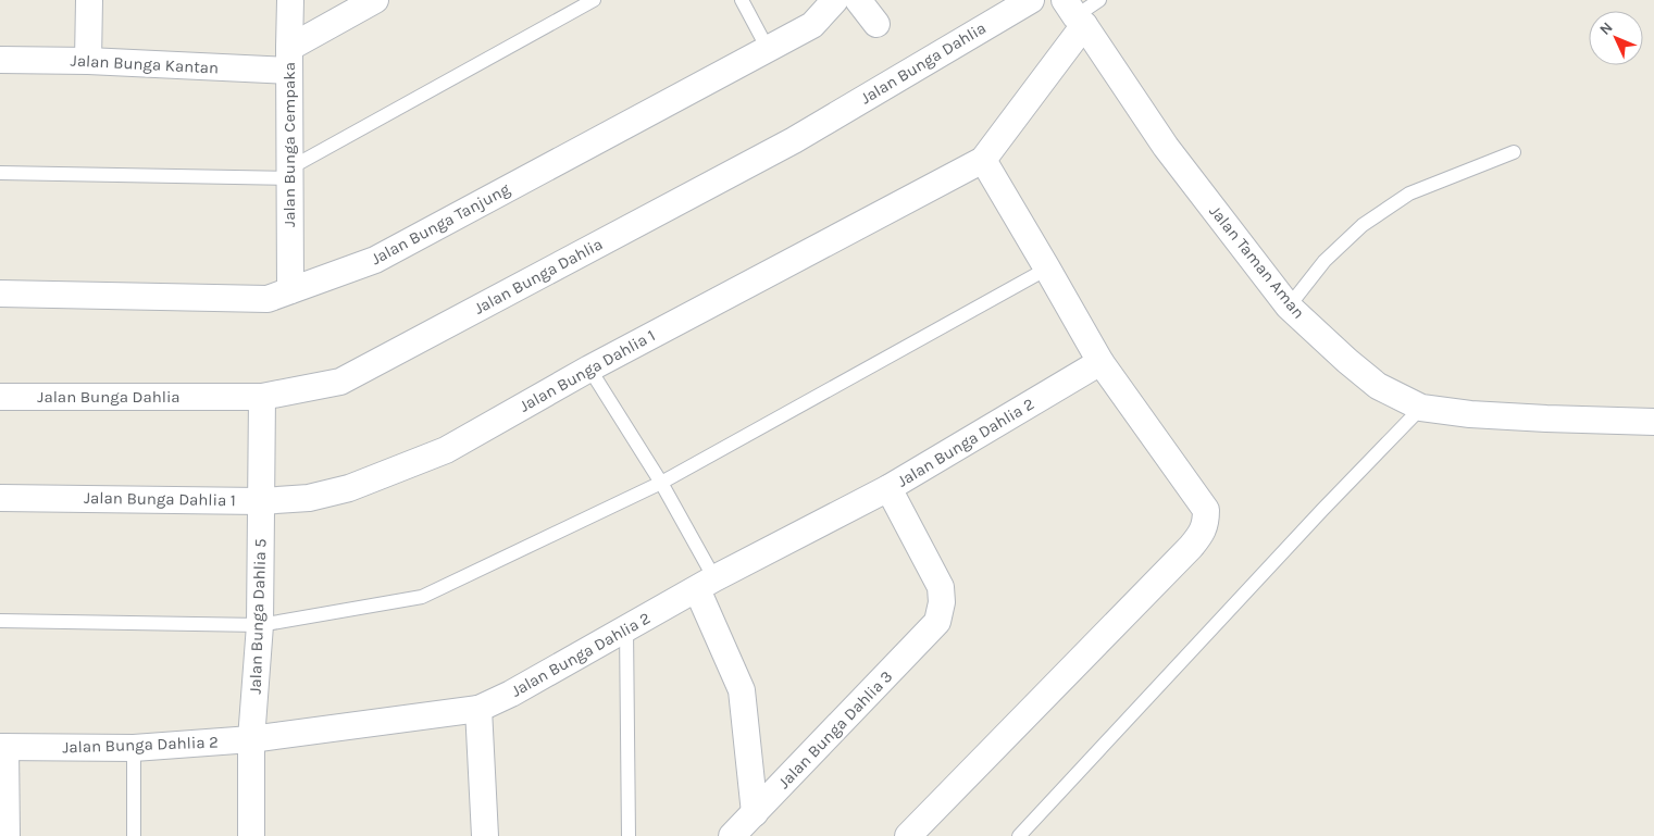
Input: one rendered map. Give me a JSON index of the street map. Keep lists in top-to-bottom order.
{
  "streets": {
    "street": [
      "Jalan Bunga Dahlia",
      "Jalan Bunga Kantan",
      "Jalan Bunga Cempaka",
      "Jalan Bunga Tanjung",
      "Jalan Taman Aman",
      "Jalan Bunga Dahlia 1",
      "Jalan Bunga Dahlia 2",
      "Jalan Bunga Dahlia 5",
      "Jalan Bunga Dahlia 3"
    ]
  },
  "crossings": [
    ["Jalan Bunga Dahlia", "Jalan Bunga Dahlia 5"],
    ["Jalan Bunga Kantan", "Jalan Bunga Cempaka"],
    ["Jalan Bunga Cempaka", "Jalan Bunga Tanjung"],
    ["Jalan Taman Aman", "Jalan Bunga Dahlia 1"],
    ["Jalan Bunga Dahlia 1", "Jalan Bunga Dahlia 5"],
    ["Jalan Bunga Dahlia 2", "Jalan Bunga Dahlia 5"],
    ["Jalan Bunga Dahlia 2", "Jalan Bunga Dahlia 3"]
  ],
  "north": "top left"
}
